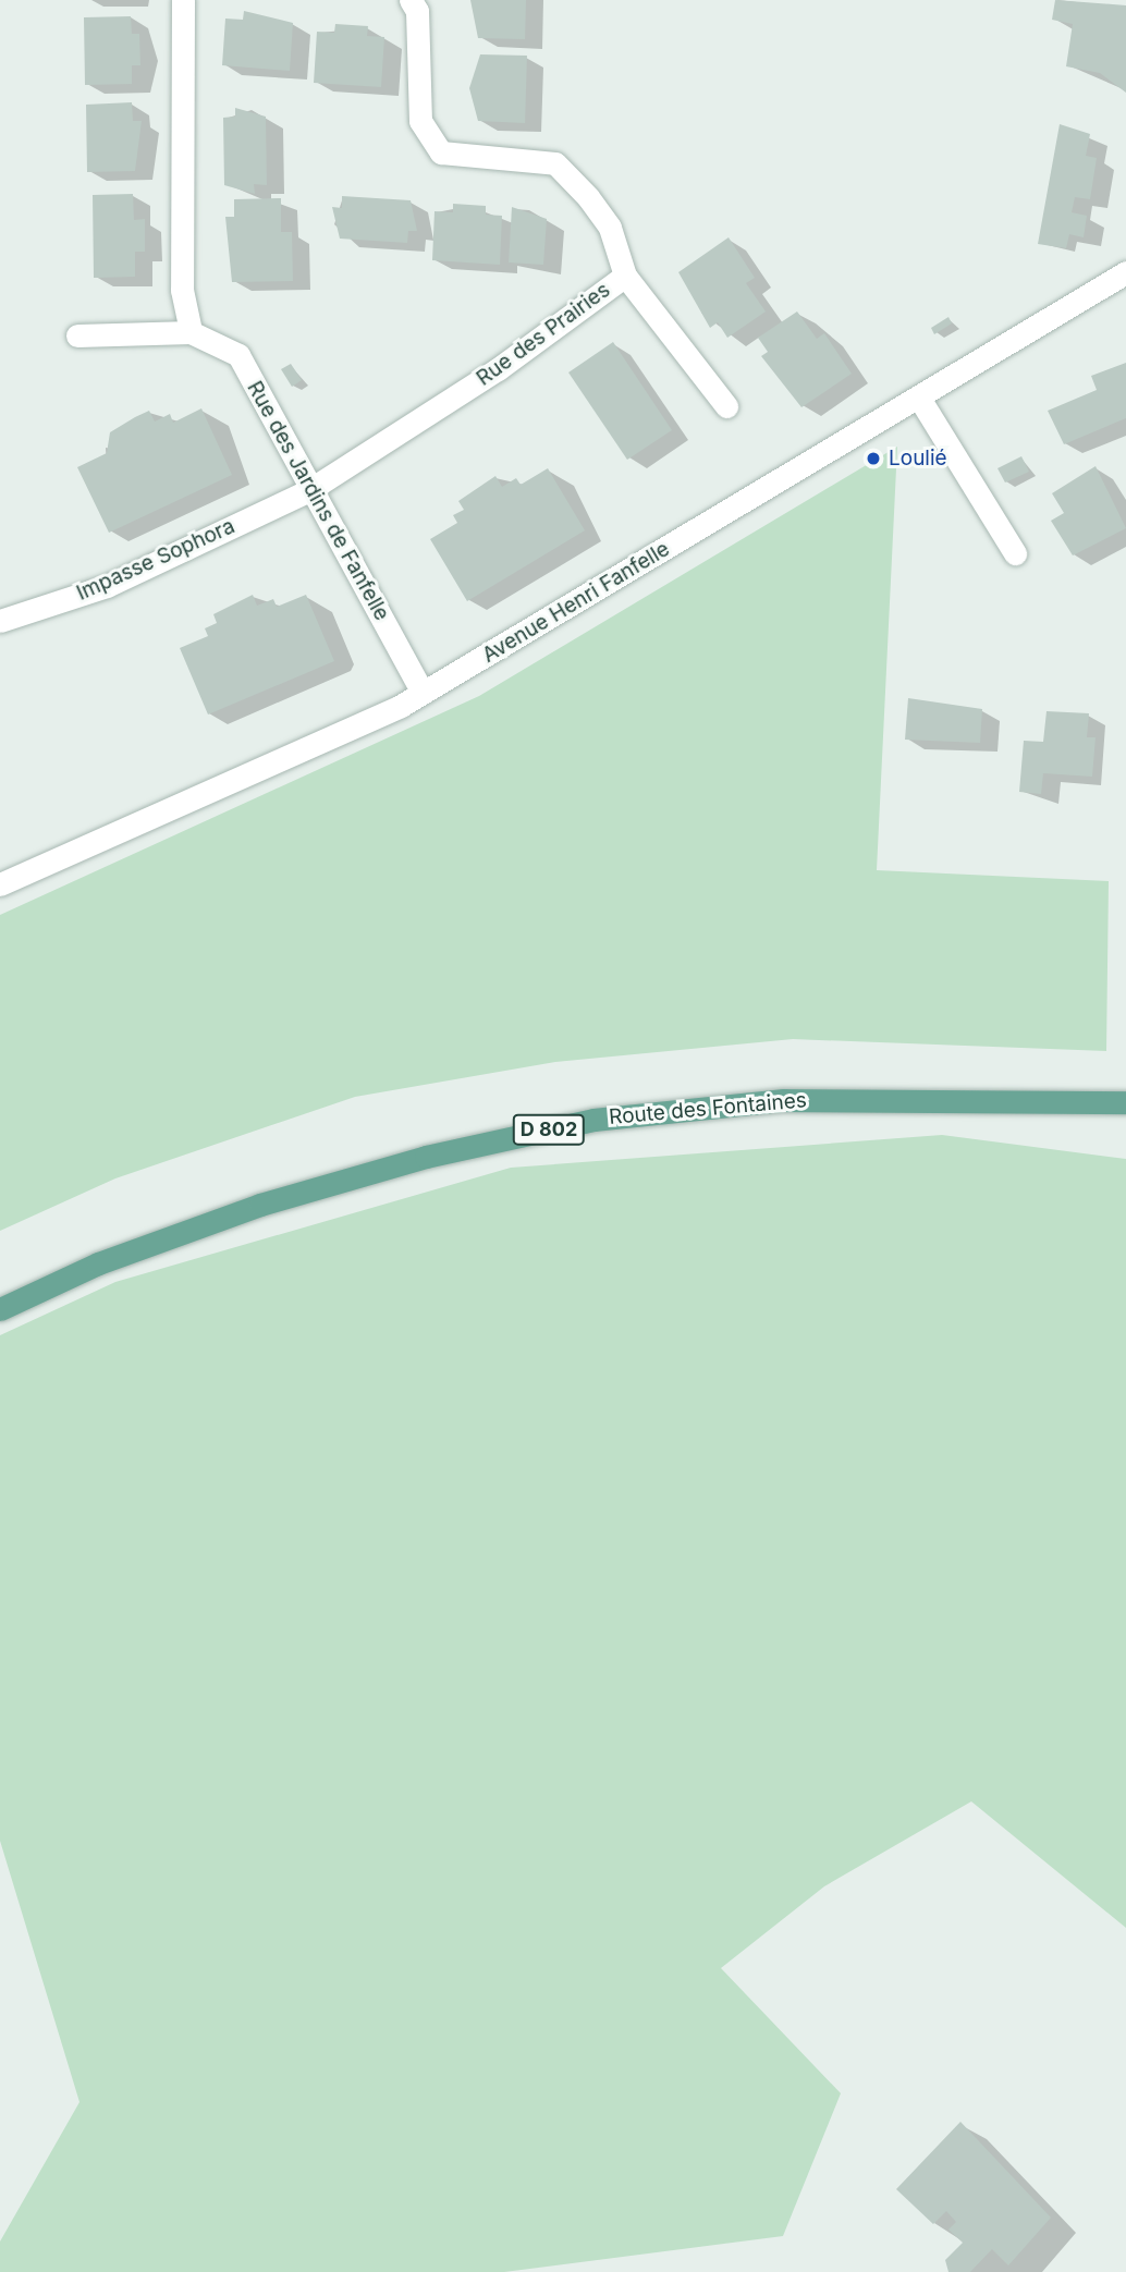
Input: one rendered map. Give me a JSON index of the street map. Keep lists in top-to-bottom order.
{
  "streets": {
    "main road": ["Route des Fontaines", "D 802"],
    "street": [
      "Rue des Prairies",
      "Rue des Jardins de Fanfelle",
      "Impasse Sophora",
      "Avenue Henri Fanfelle"
    ]
  },
  "crossings": [
    ["Rue des Prairies", "Rue des Jardins de Fanfelle"],
    ["Rue des Prairies", "Impasse Sophora"],
    ["Rue des Jardins de Fanfelle", "Impasse Sophora"],
    ["Rue des Jardins de Fanfelle", "Avenue Henri Fanfelle"]
  ],
  "places": ["Loulié"]
}
